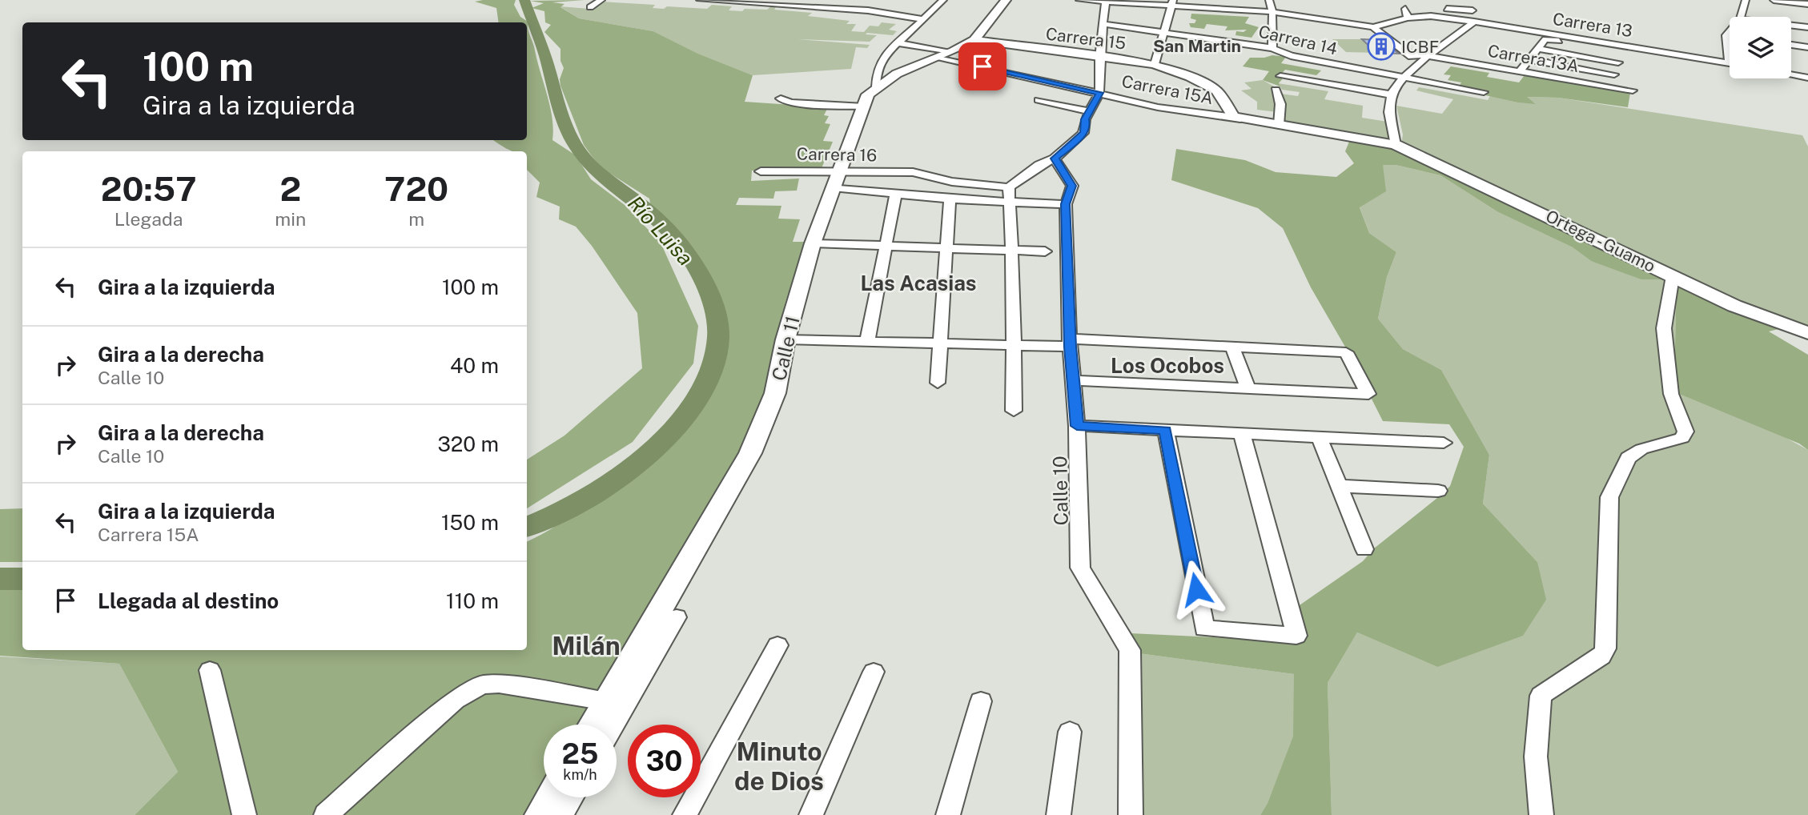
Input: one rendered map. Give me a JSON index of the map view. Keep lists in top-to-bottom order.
{
  "streets": {
    "main road": [
      "Carrera 15",
      "Carrera 15A",
      "Ortega - Guamo",
      "Calle 11"
    ],
    "street": [
      "Carrera 13",
      "Carrera 14",
      "Carrera 13A",
      "Carrera 16",
      "Calle 10"
    ]
  },
  "crossings": [
    ["Carrera 15", "Carrera 15A"],
    ["Carrera 15", "Calle 11"],
    ["Carrera 15A", "Ortega - Guamo"],
    ["Carrera 15A", "Calle 11"],
    ["Carrera 16", "Calle 11"]
  ],
  "districts": [
    "San Martin",
    "Las Acasias",
    "Los Ocobos",
    "Milán",
    "Minuto de Dios"
  ],
  "water": ["Río Luisa"],
  "places": {
    "building": ["ICBF"]
  },
  "page": {
    "turn": ["100 m", "Gira a la izquierda"],
    "eta": [
      "20:57",
      "Llegada",
      "2",
      "min",
      "720",
      "m"
    ],
    "list": [
      {
        "name": "Gira a la izquierda",
        "value": "100 m"
      },
      {
        "name": "Gira a la derecha",
        "note": "Calle 10",
        "value": "40 m"
      },
      {
        "name": "Gira a la derecha",
        "note": "Calle 10",
        "value": "320 m"
      },
      {
        "name": "Gira a la izquierda",
        "note": "Carrera 15A",
        "value": "150 m"
      },
      {
        "name": "Llegada al destino",
        "value": "110 m"
      }
    ],
    "speed": "25 km/h",
    "limit": "30"
  }
}
